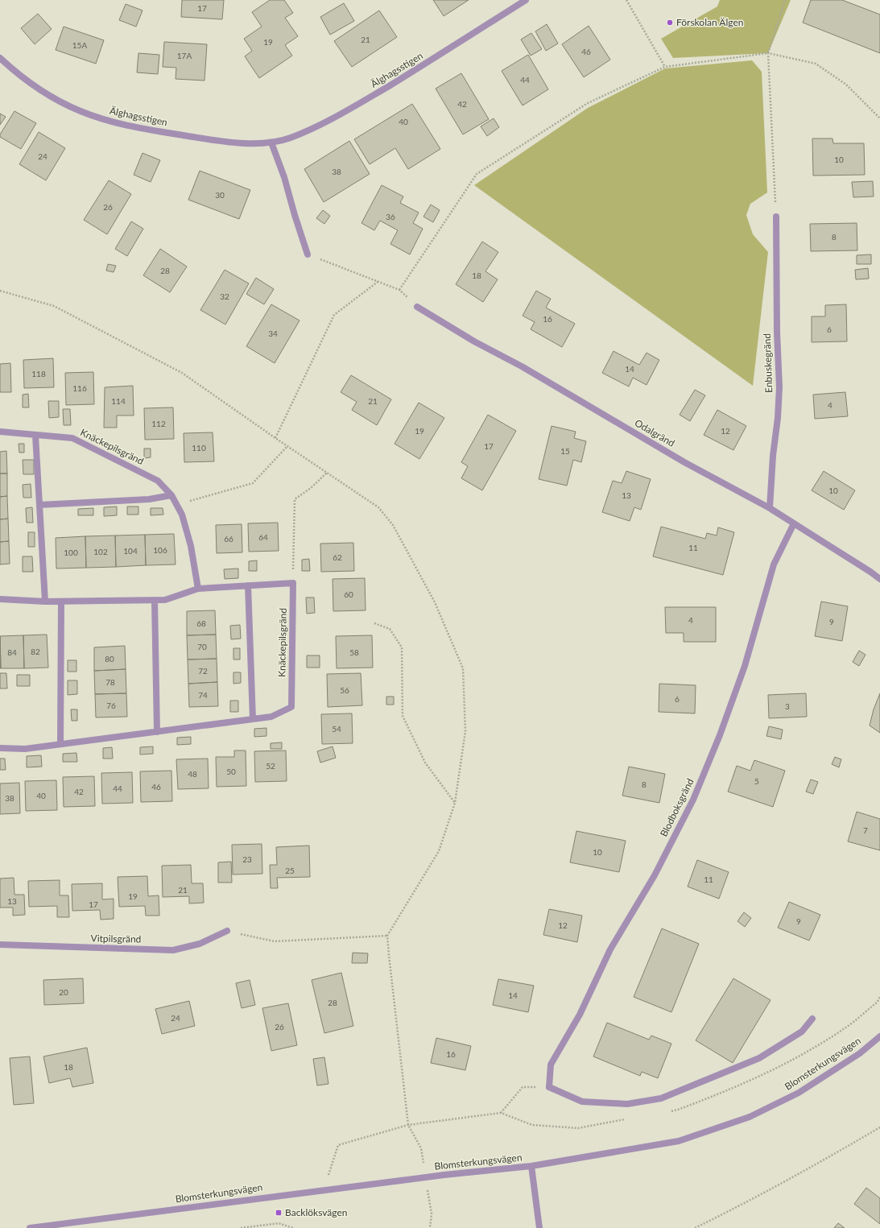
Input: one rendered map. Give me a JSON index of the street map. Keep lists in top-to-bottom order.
{
  "streets": {
    "street": [
      "Älghagsstigen",
      "Enbuskegränd",
      "Odalgränd",
      "Knäckepilsgränd",
      "Blodboksgränd",
      "Vitpilsgränd",
      "Blomsterkungsvägen"
    ]
  },
  "crossings": [
    ["Enbuskegränd", "Odalgränd"],
    ["Odalgränd", "Blodboksgränd"]
  ],
  "places": {
    "other": ["Förskolan Älgen"],
    "transit": ["Backlöksvägen"]
  },
  "house_numbers": [
    "17",
    "21",
    "19",
    "15A",
    "46",
    "17A",
    "44",
    "42",
    "40",
    "24",
    "10",
    "38",
    "30",
    "26",
    "36",
    "8",
    "28",
    "18",
    "32",
    "16",
    "6",
    "34",
    "14",
    "118",
    "116",
    "114",
    "21",
    "4",
    "112",
    "19",
    "12",
    "17",
    "110",
    "15",
    "10",
    "13",
    "64",
    "66",
    "11",
    "106",
    "104",
    "102",
    "100",
    "62",
    "60",
    "4",
    "9",
    "68",
    "70",
    "82",
    "84",
    "58",
    "80",
    "72",
    "78",
    "56",
    "74",
    "6",
    "76",
    "3",
    "54",
    "52",
    "50",
    "48",
    "5",
    "8",
    "46",
    "44",
    "42",
    "40",
    "38",
    "7",
    "10",
    "23",
    "25",
    "11",
    "21",
    "19",
    "13",
    "17",
    "9",
    "12",
    "20",
    "14",
    "28",
    "24",
    "26",
    "16",
    "18"
  ]
}
